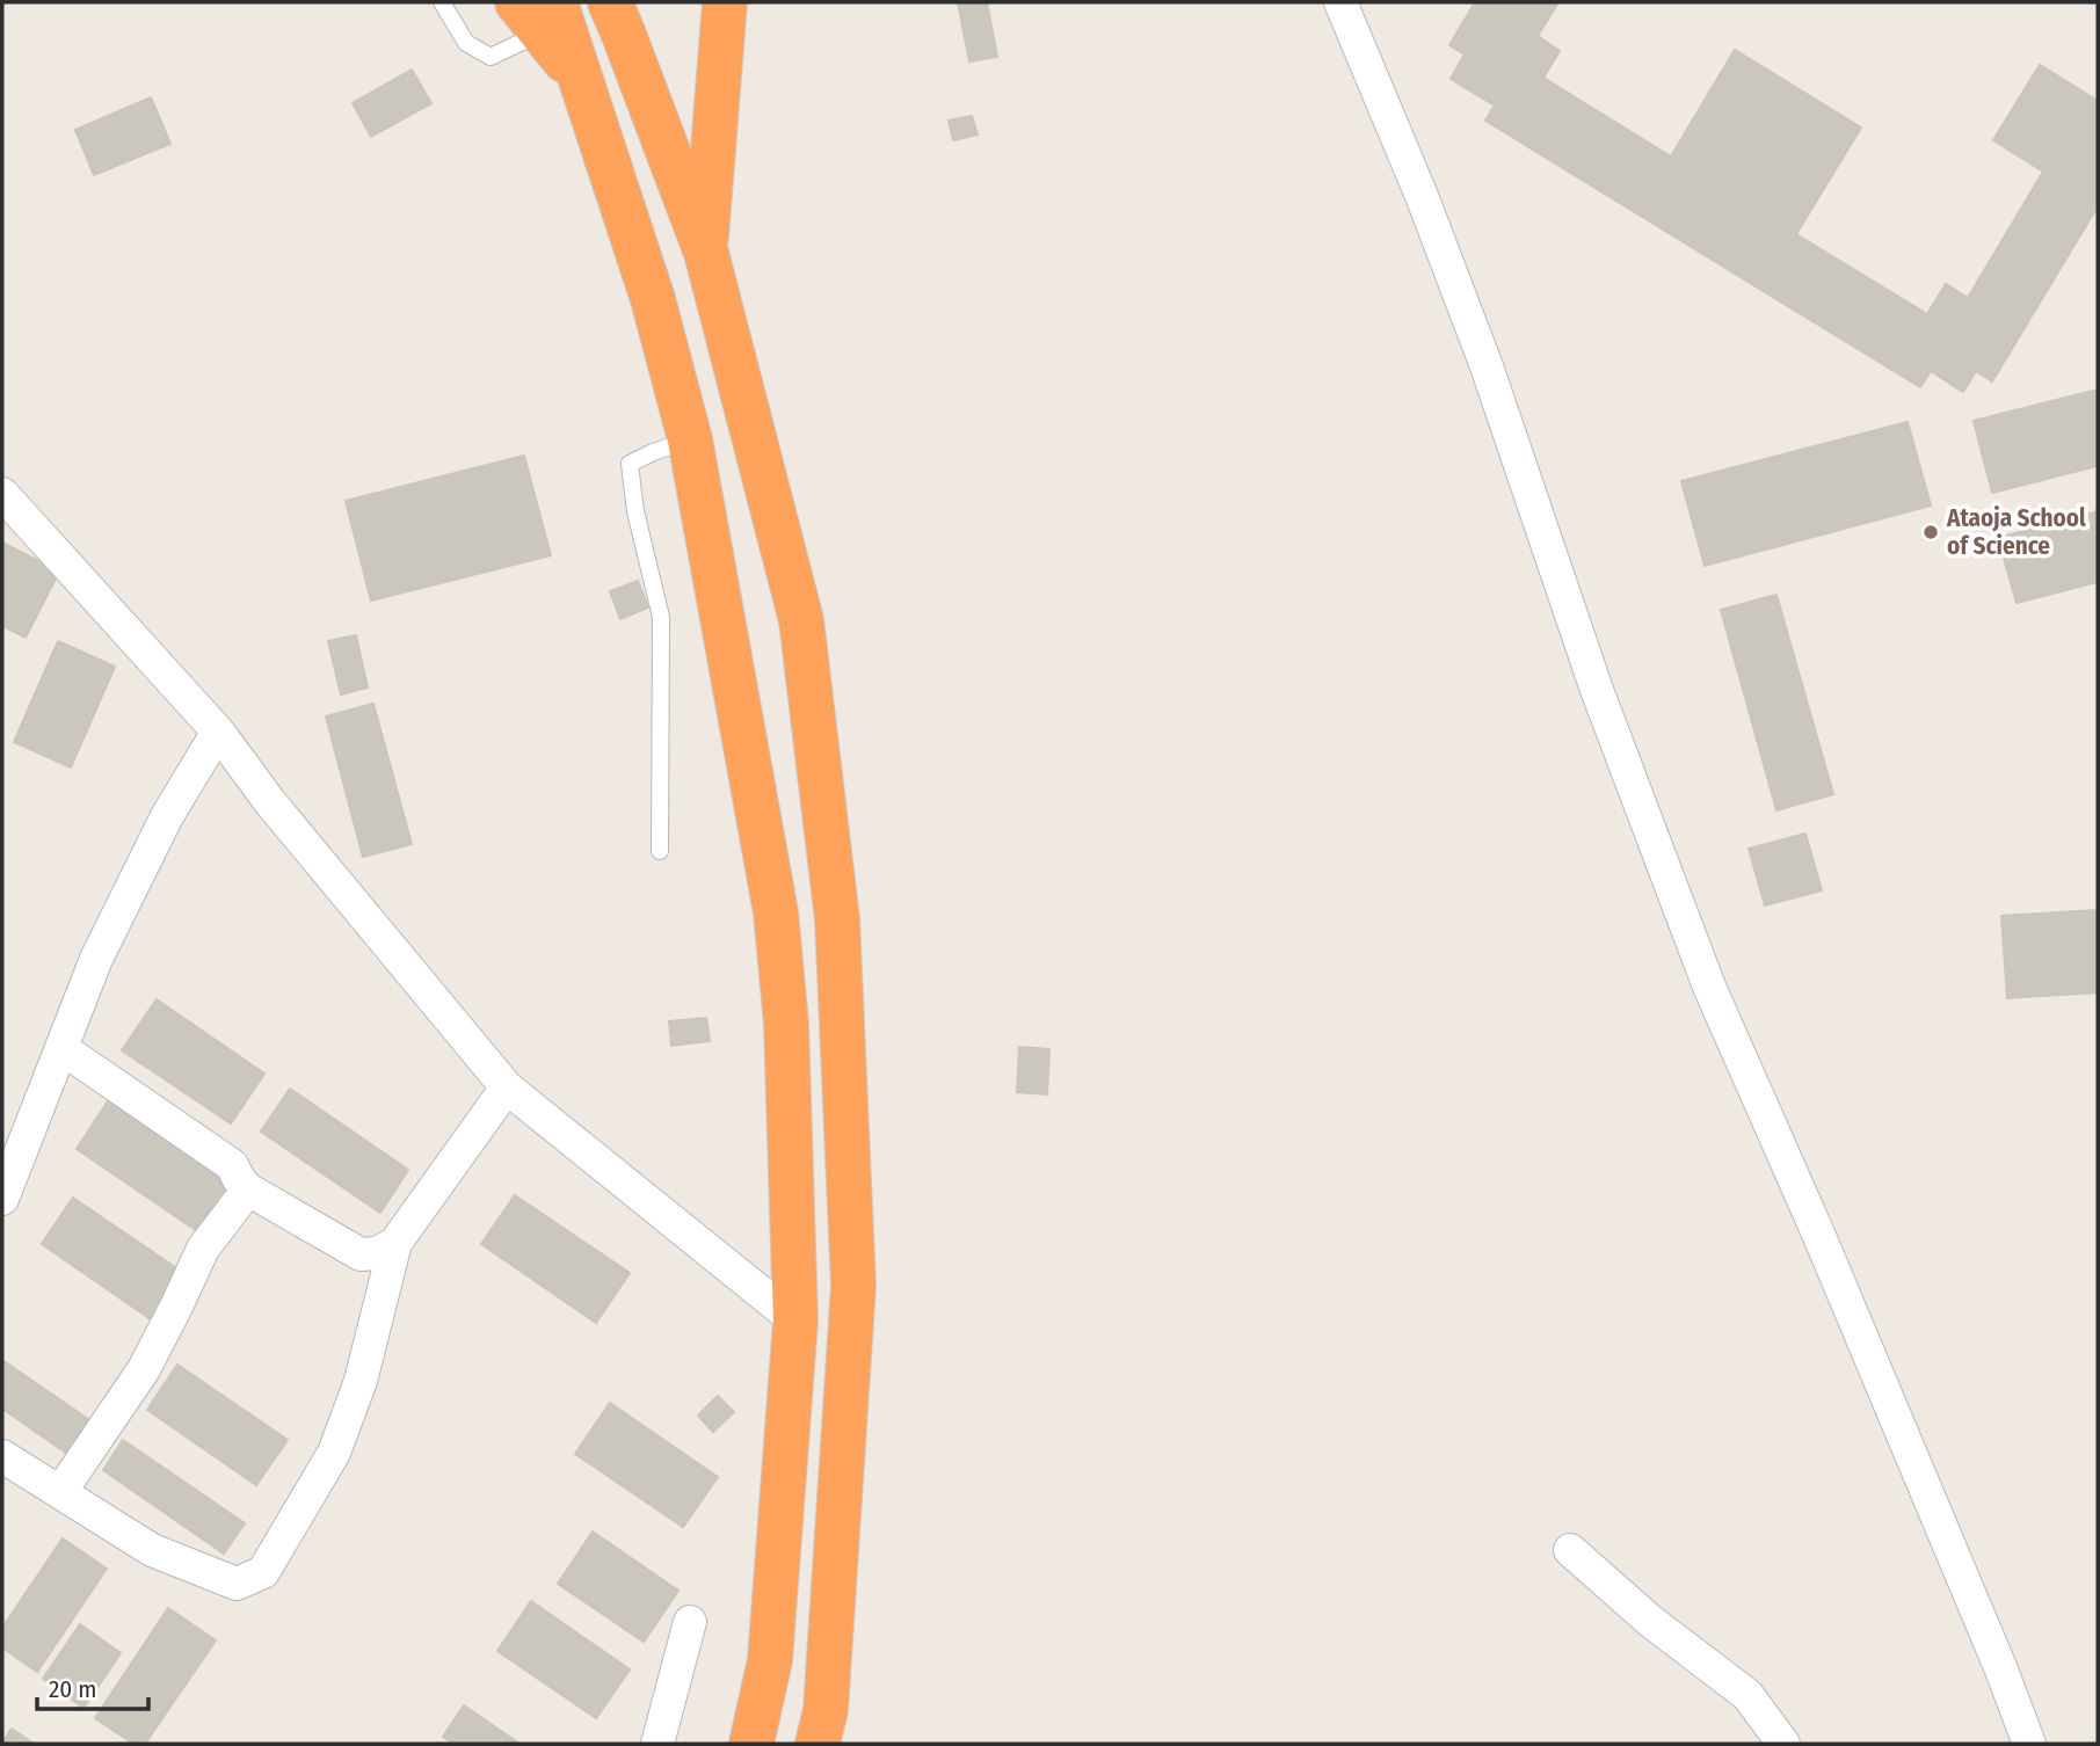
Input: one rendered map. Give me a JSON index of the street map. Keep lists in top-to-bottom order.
{
  "places": ["Ataoja School of Science"],
  "scale_bar": "20 m"
}
